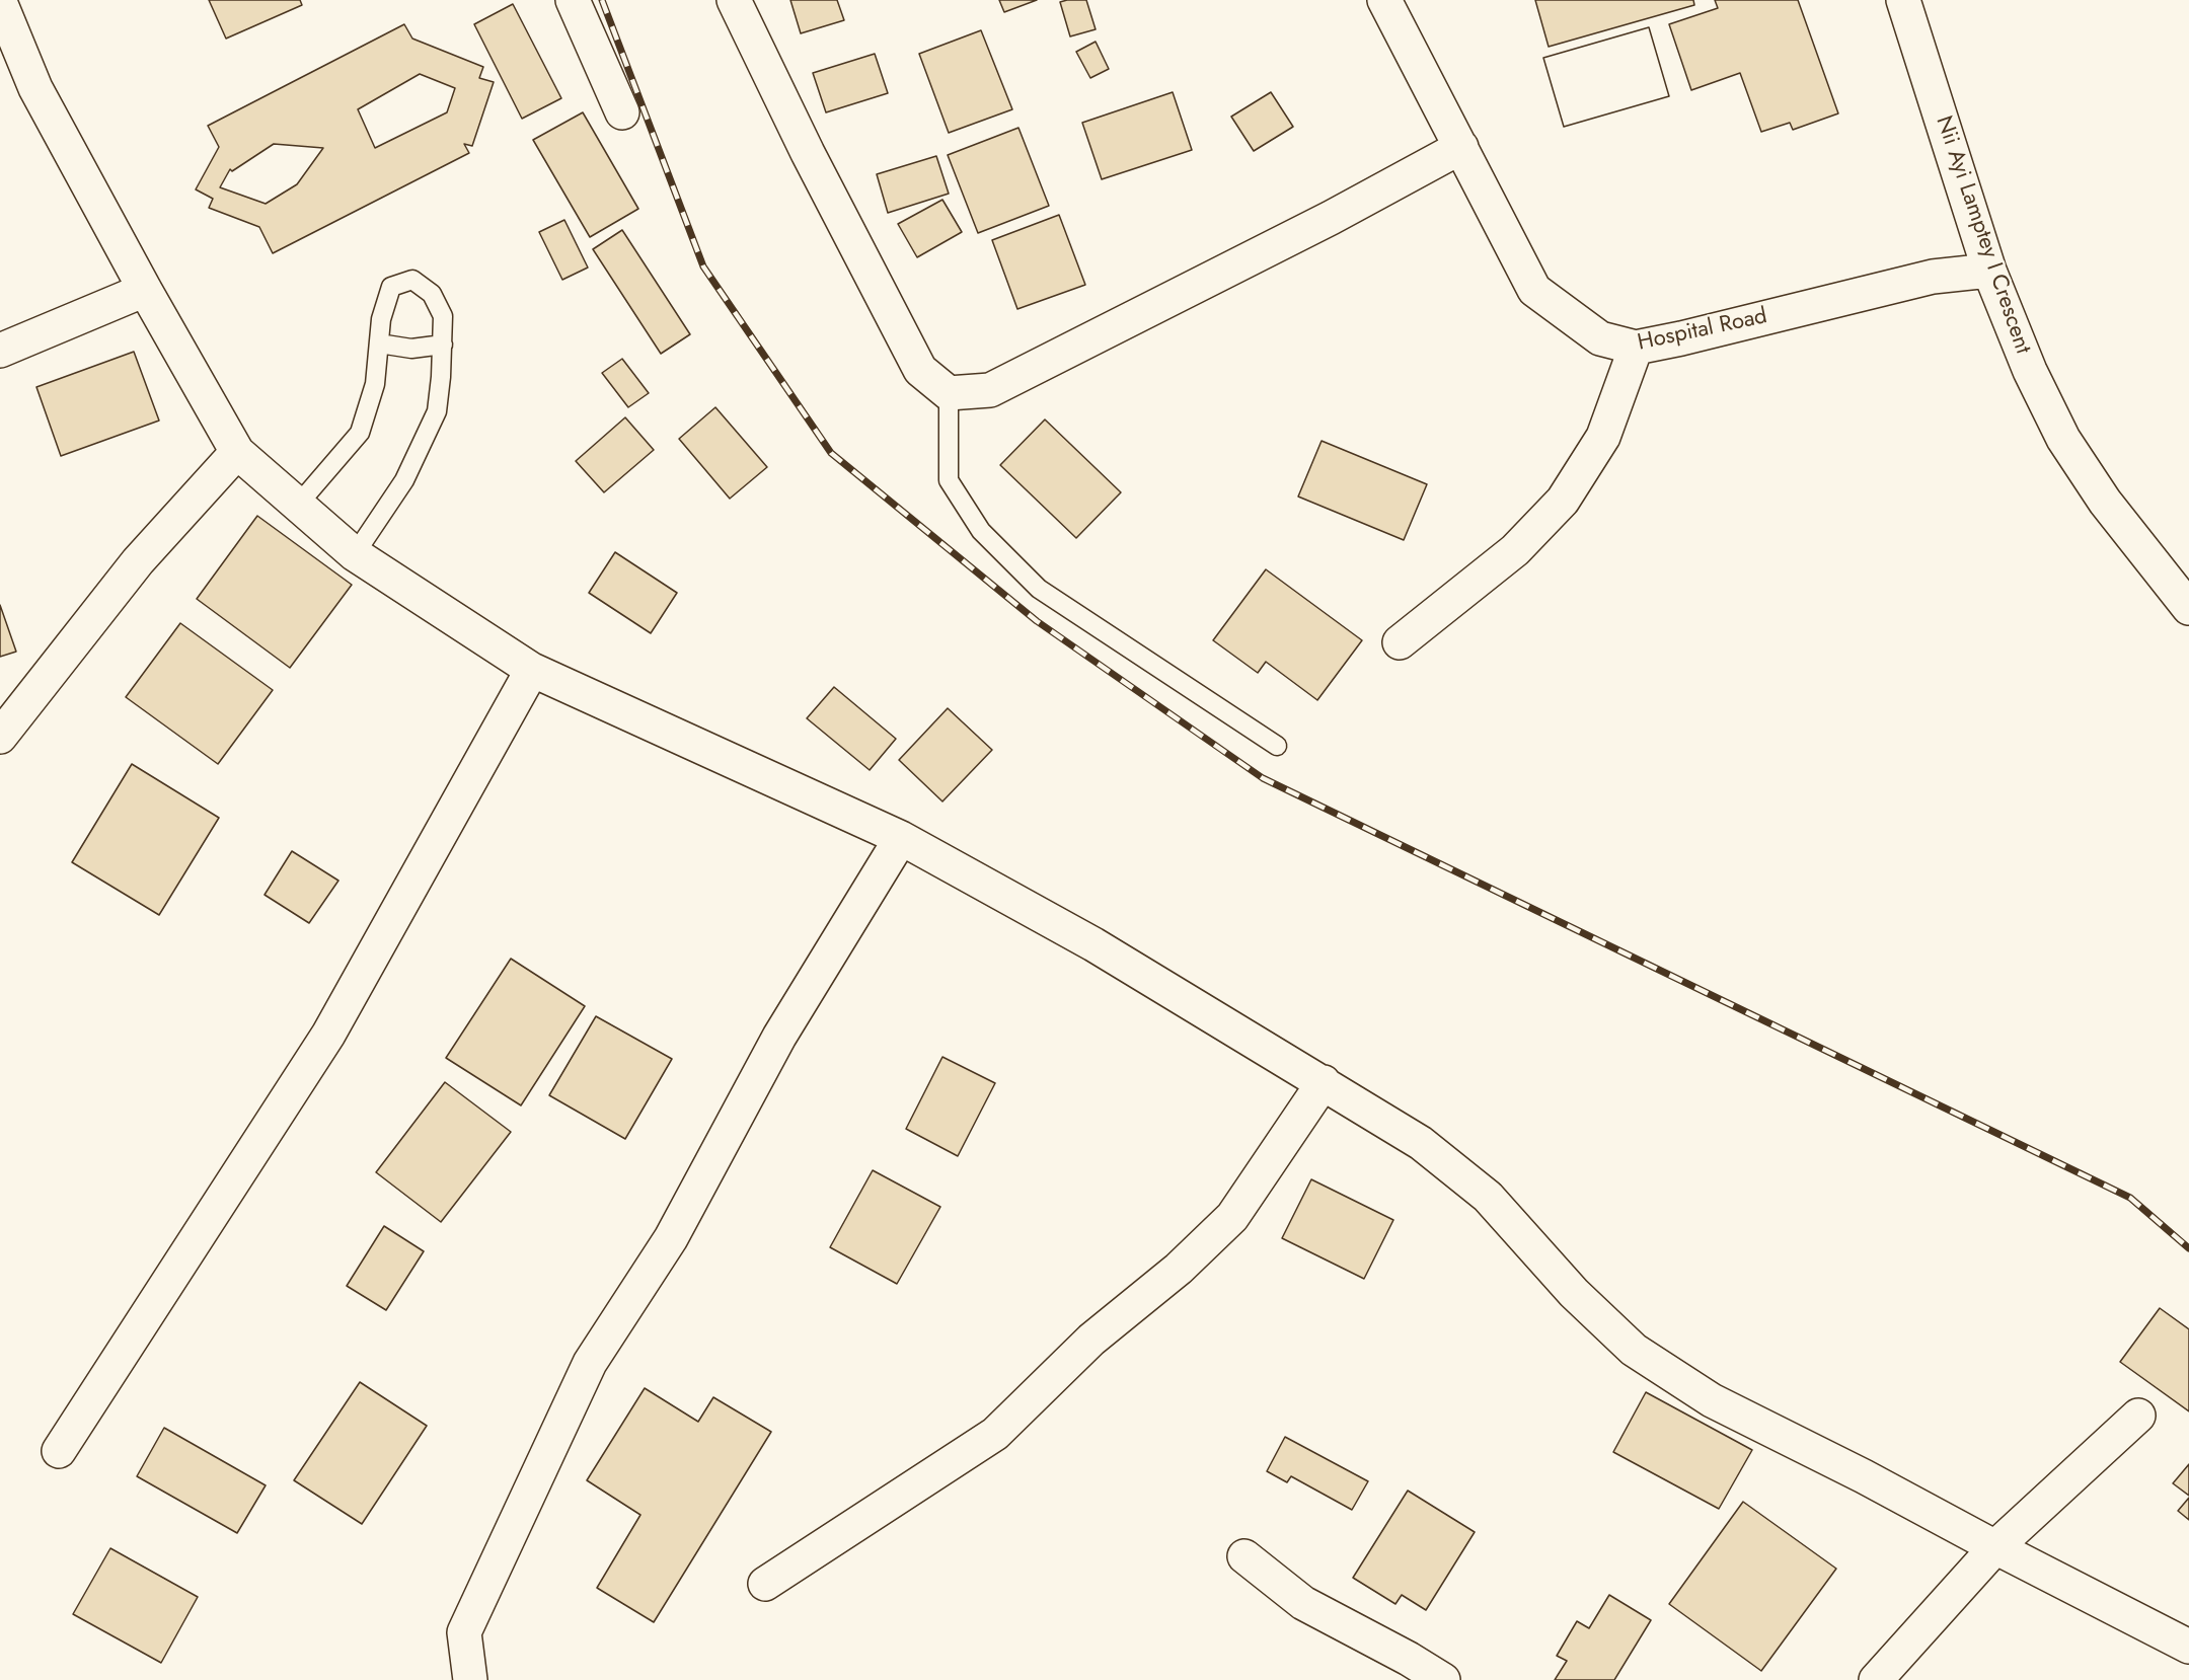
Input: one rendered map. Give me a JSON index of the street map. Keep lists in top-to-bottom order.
{
  "streets": {
    "street": ["Nii Ayi Lamptey I Crescent", "Hospital Road"]
  },
  "crossings": [
    ["Nii Ayi Lamptey I Crescent", "Hospital Road"]
  ]
}
